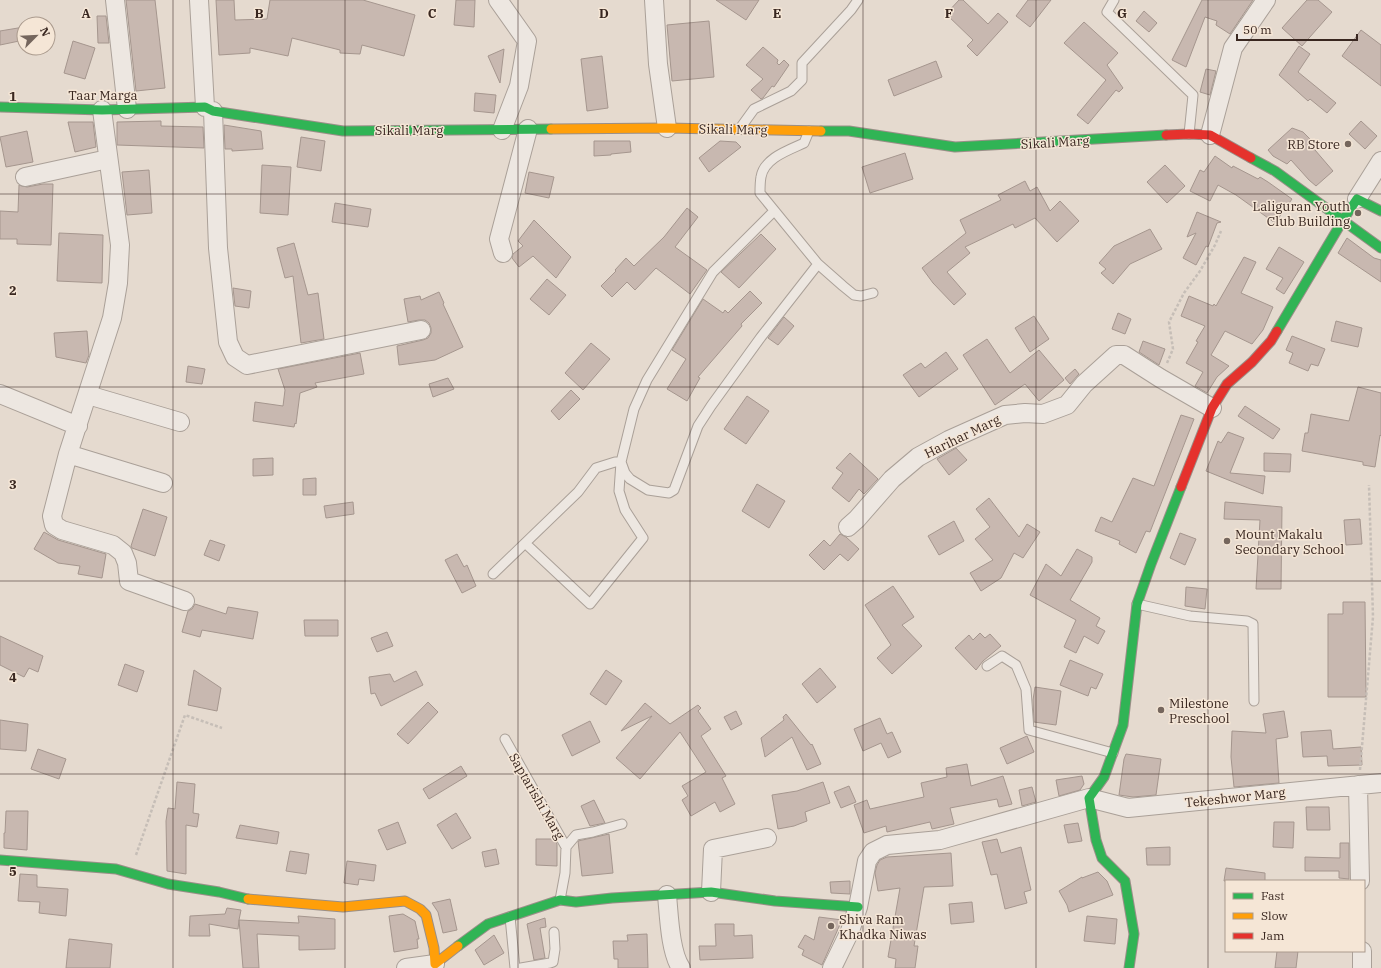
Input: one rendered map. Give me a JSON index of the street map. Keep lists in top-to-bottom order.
{
  "streets": {
    "street": [
      "Taar Marga",
      "Sikali Marg",
      "Harihar Marg",
      "Tekeshwor Marg"
    ],
    "lane": ["Saptarishi Marg"]
  },
  "crossings": [
    ["Taar Marga", "Sikali Marg"]
  ],
  "places": [
    "RB Store",
    "Laliguran Youth Club Building",
    "Mount Makalu Secondary School",
    "Milestone Preschool",
    "Shiva Ram Khadka Niwas"
  ],
  "legend": ["Fast", "Slow", "Jam"],
  "scale_bar": "50 m",
  "north": "top right",
  "grid": {
    "columns": [
      "A",
      "B",
      "C",
      "D",
      "E",
      "F",
      "G"
    ],
    "rows": [
      "1",
      "2",
      "3",
      "4",
      "5"
    ]
  }
}
